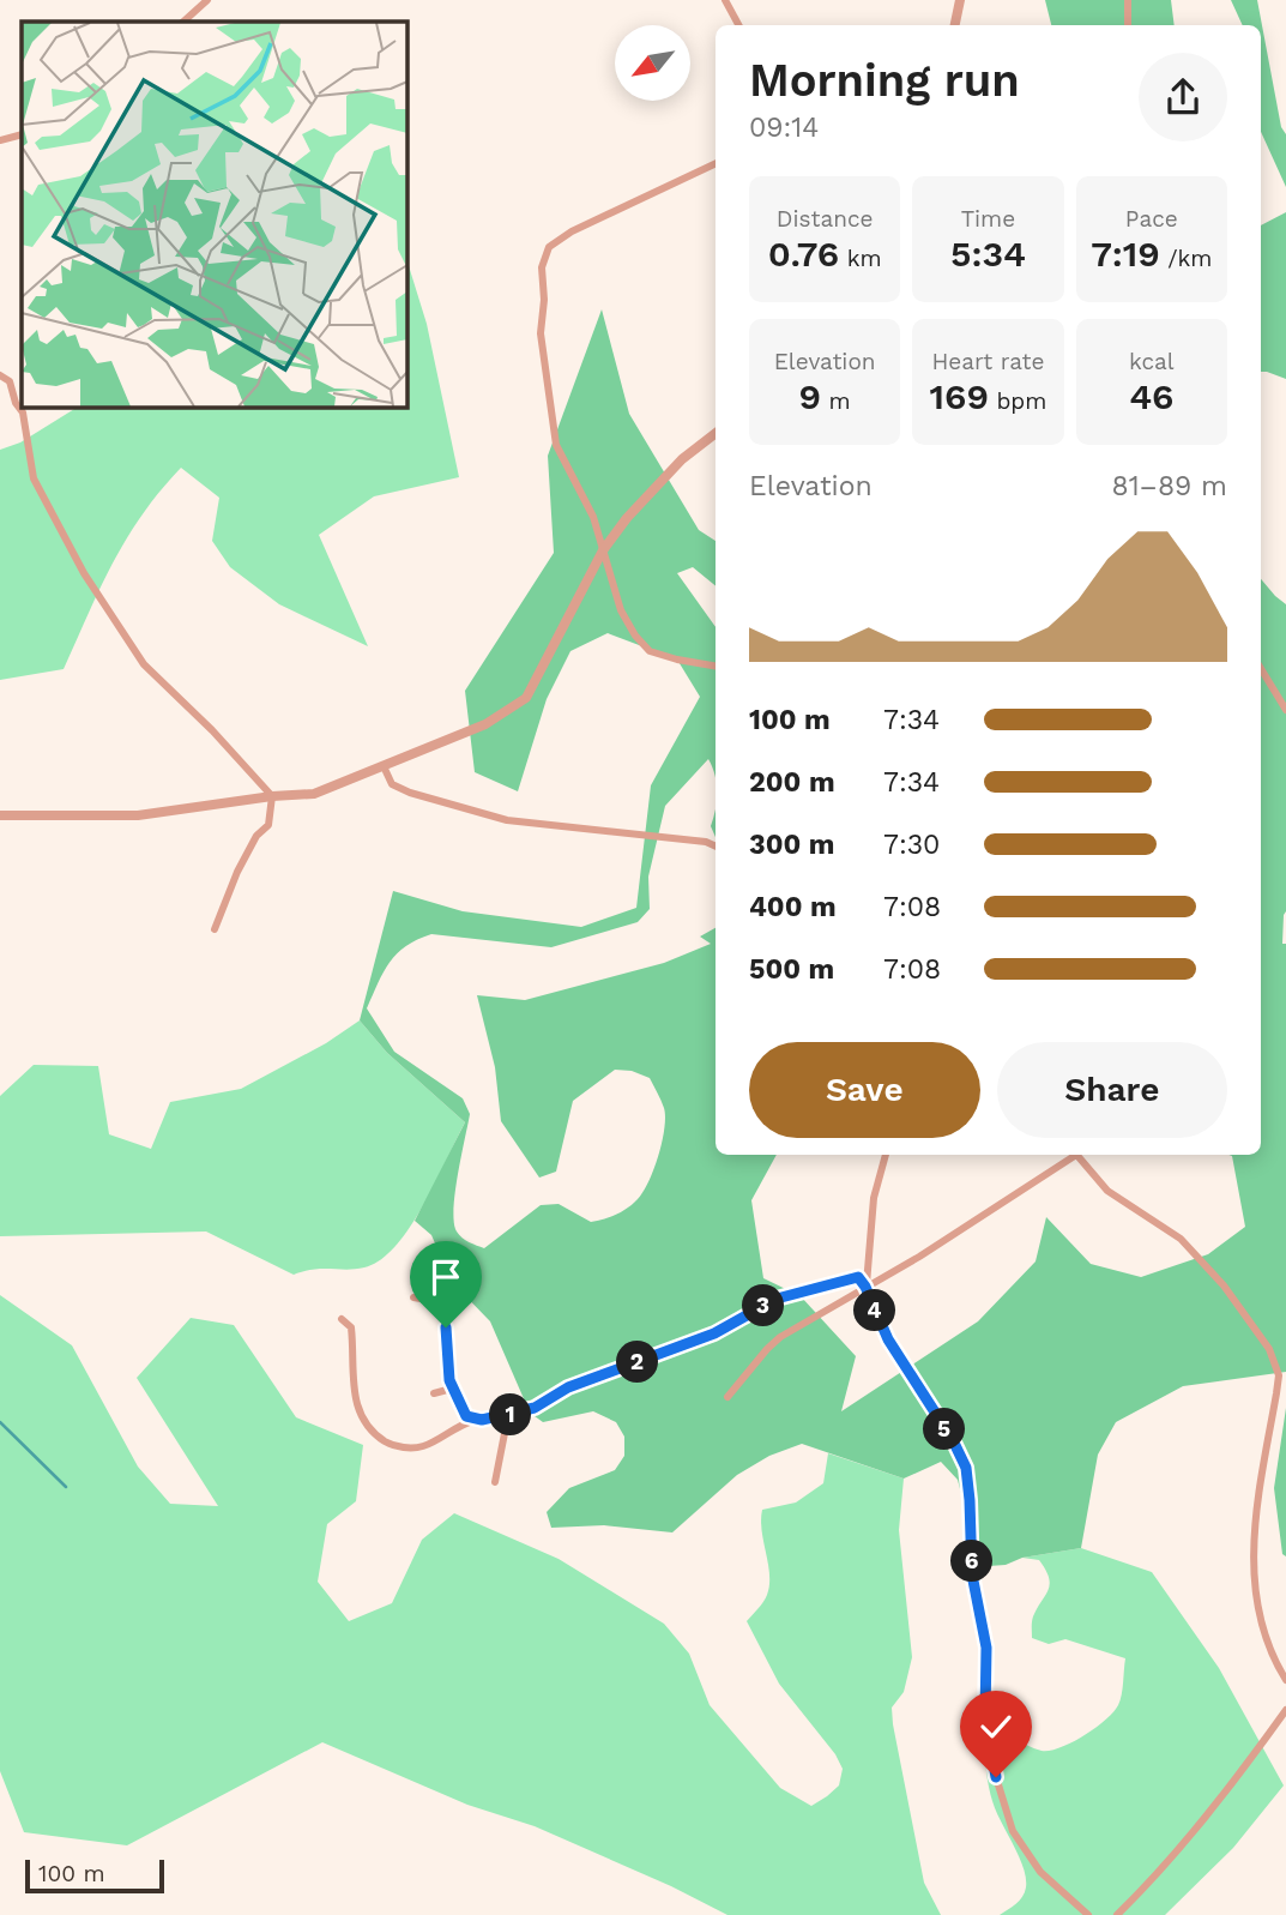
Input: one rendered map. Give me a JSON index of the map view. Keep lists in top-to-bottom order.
{
  "scale_bar": "100 m",
  "north": "bottom left",
  "page": {
    "heading": ["Morning run", "09:14"],
    "stats": [
      ["Distance", "0.76 km"],
      ["Time", "5:34"],
      ["Pace", "7:19 /km"],
      ["Elevation", "9 m"],
      ["Heart rate", "169 bpm"],
      ["kcal", "46"]
    ],
    "chart": ["Elevation", "81–89 m"],
    "list": [
      {
        "name": "100 m",
        "note": "7:34"
      },
      {
        "name": "200 m",
        "note": "7:34"
      },
      {
        "name": "300 m",
        "note": "7:30"
      },
      {
        "name": "400 m",
        "note": "7:08"
      },
      {
        "name": "500 m",
        "note": "7:08"
      }
    ],
    "buttons": ["Save", "Share"],
    "pins": [
      "3",
      "4",
      "2",
      "1",
      "5",
      "6"
    ],
    "scale": "100 m"
  }
}
